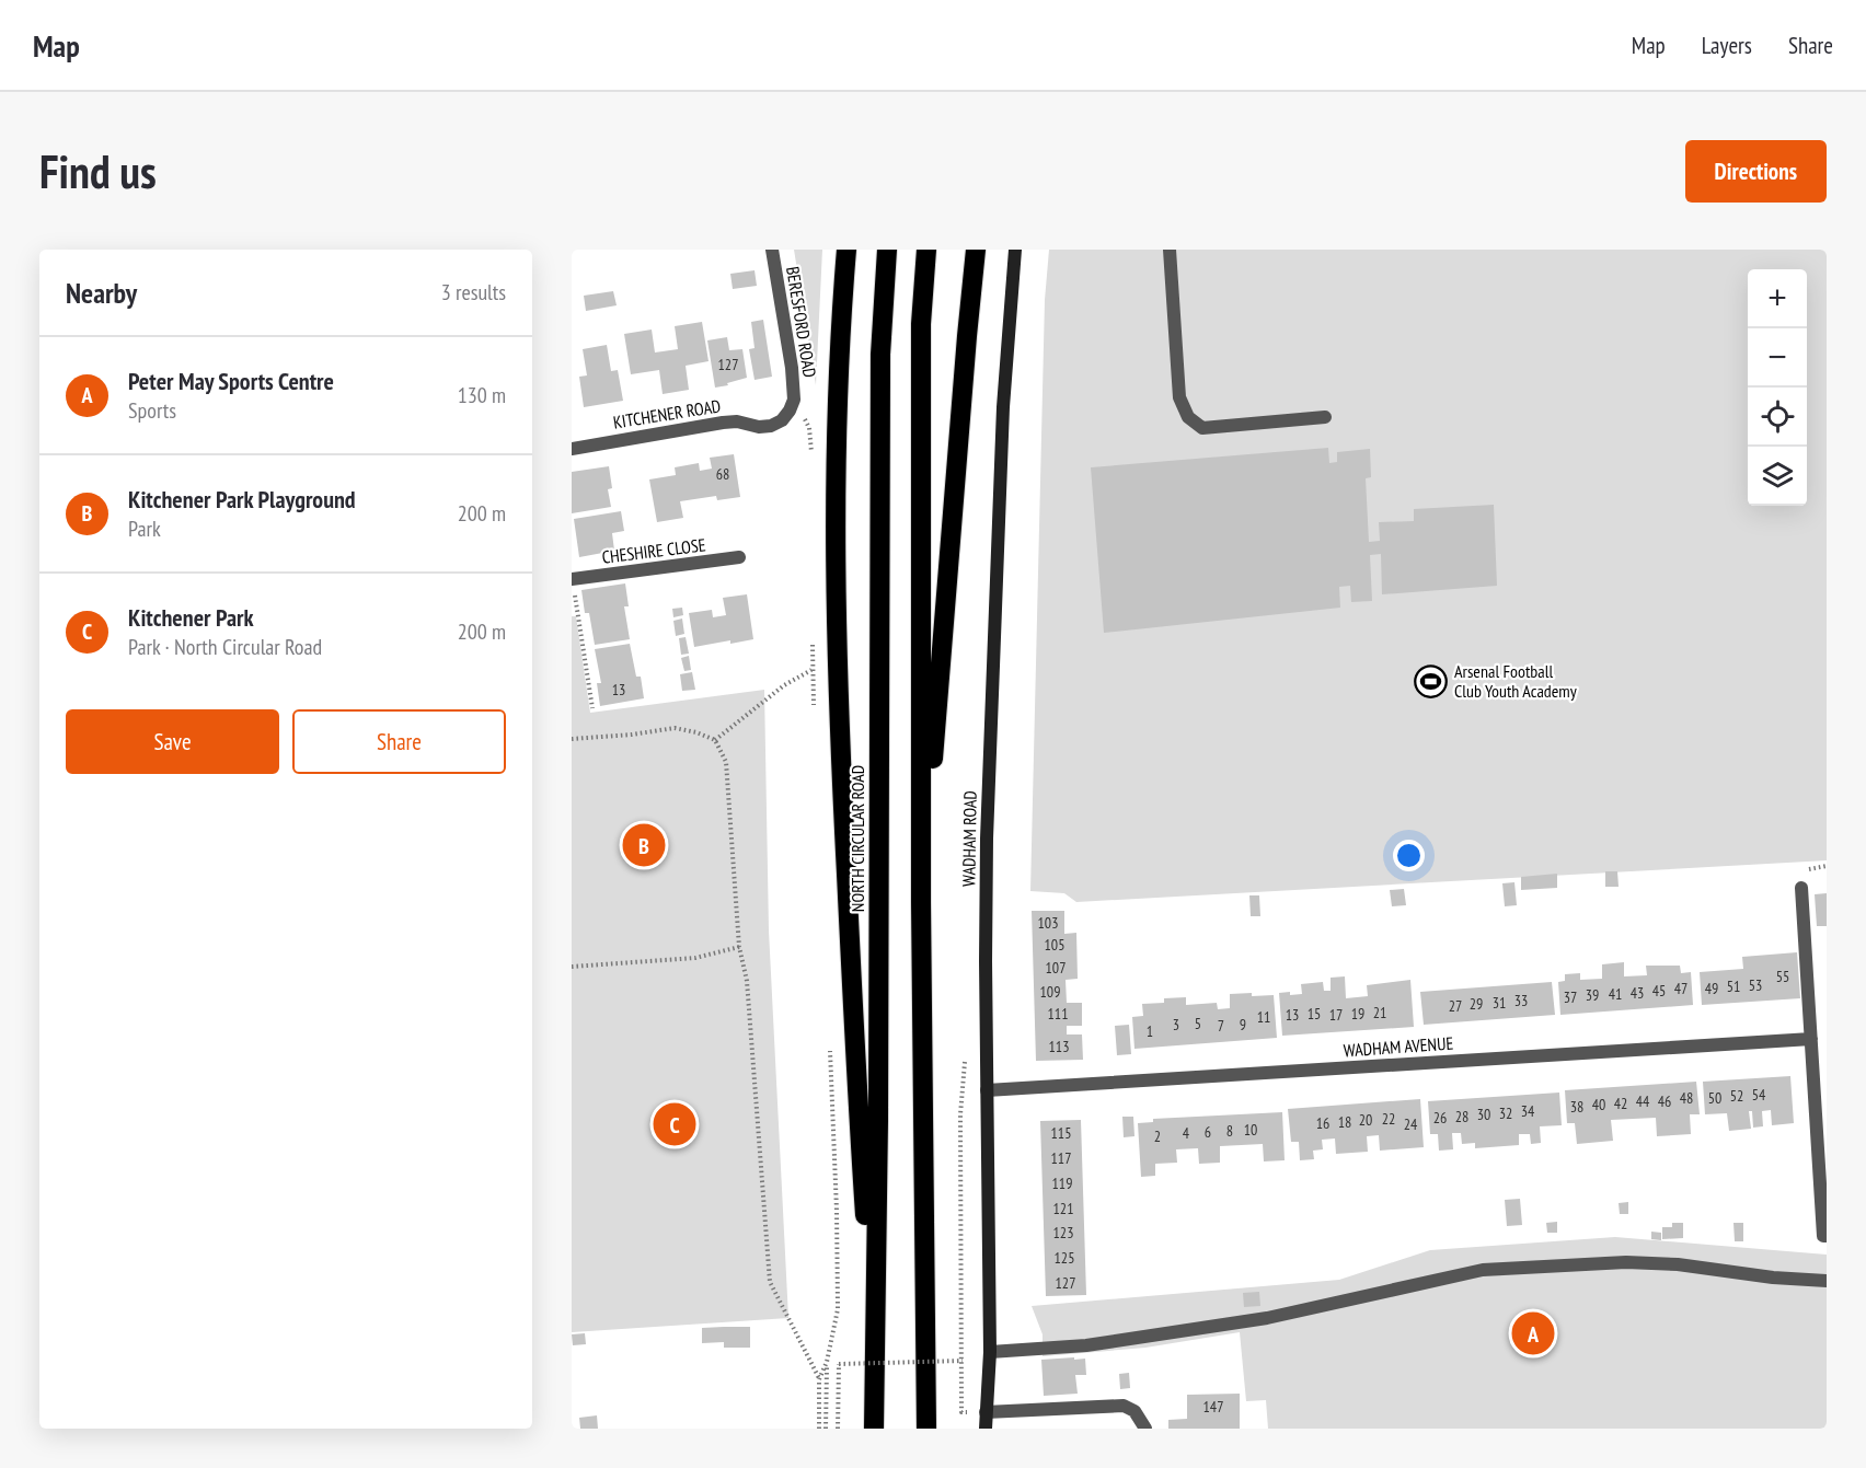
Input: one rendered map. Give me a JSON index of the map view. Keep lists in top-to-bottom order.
{
  "streets": {
    "highway": ["NORTH CIRCULAR ROAD"],
    "street": [
      "BERESFORD ROAD",
      "KITCHENER ROAD",
      "CHESHIRE CLOSE",
      "WADHAM ROAD",
      "WADHAM AVENUE"
    ]
  },
  "crossings": [
    ["BERESFORD ROAD", "KITCHENER ROAD"],
    ["WADHAM ROAD", "WADHAM AVENUE"]
  ],
  "places": {
    "sports": ["Arsenal Football Club Youth Academy"]
  },
  "house_numbers": [
    "127",
    "68",
    "13",
    "103",
    "105",
    "107",
    "55",
    "53",
    "51",
    "47",
    "49",
    "45",
    "109",
    "43",
    "41",
    "39",
    "37",
    "33",
    "31",
    "29",
    "27",
    "21",
    "111",
    "15",
    "19",
    "13",
    "17",
    "11",
    "5",
    "3",
    "9",
    "7",
    "1",
    "113",
    "54",
    "52",
    "48",
    "50",
    "44",
    "46",
    "42",
    "40",
    "38",
    "34",
    "32",
    "30",
    "28",
    "26",
    "22",
    "20",
    "18",
    "16",
    "24",
    "10",
    "8",
    "6",
    "115",
    "4",
    "2",
    "117",
    "119",
    "121",
    "123",
    "125",
    "127",
    "147"
  ],
  "page": {
    "header": "Map",
    "nav": ["Map", "Layers", "Share"],
    "buttons": [
      "Directions",
      ["Save", "Share"]
    ],
    "title": "Find us",
    "heading": ["Nearby", "3 results"],
    "map_buttons": ["+", "−"],
    "list": [
      {
        "mark": "A",
        "name": "Peter May Sports Centre",
        "note": "Sports",
        "value": "130 m"
      },
      {
        "mark": "B",
        "name": "Kitchener Park Playground",
        "note": "Park",
        "value": "200 m"
      },
      {
        "mark": "C",
        "name": "Kitchener Park",
        "note": "Park · North Circular Road",
        "value": "200 m"
      }
    ],
    "pins": ["B", "C", "A"]
  }
}
